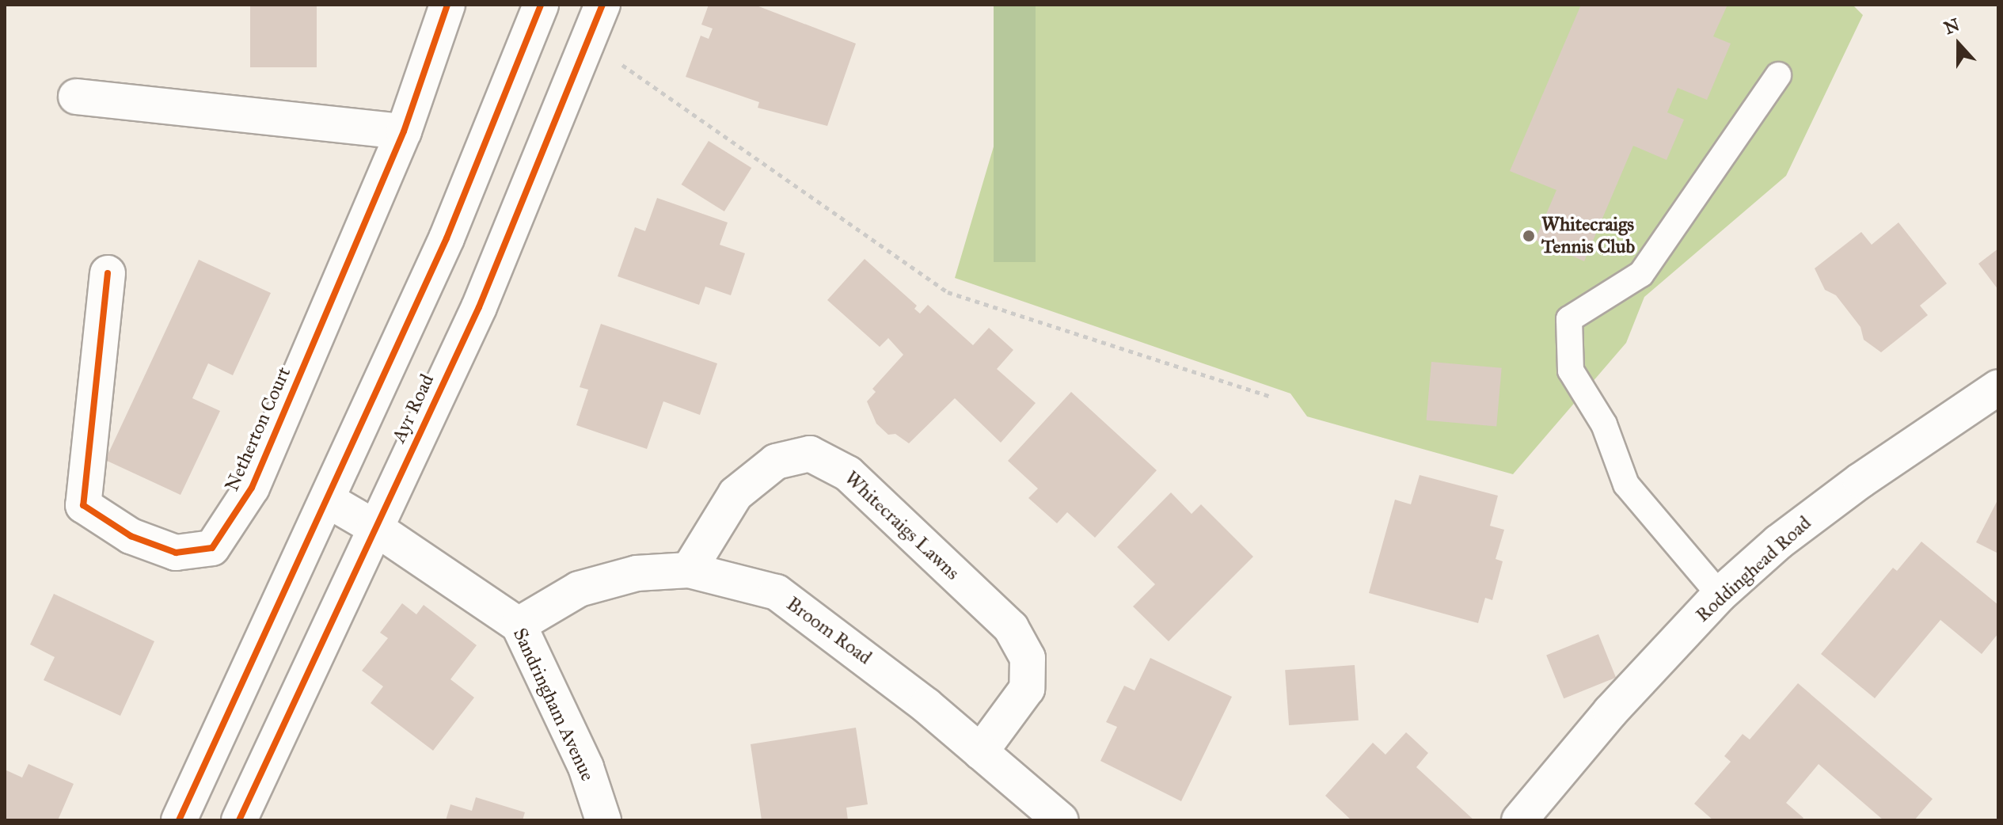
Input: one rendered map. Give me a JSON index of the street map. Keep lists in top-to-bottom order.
{
  "streets": {
    "street": [
      "Ayr Road",
      "Netherton Court",
      "Whitecraigs Lawns",
      "Roddinghead Road",
      "Broom Road",
      "Sandringham Avenue"
    ]
  },
  "crossings": [
    ["Ayr Road", "Sandringham Avenue"],
    ["Whitecraigs Lawns", "Broom Road"],
    ["Broom Road", "Sandringham Avenue"]
  ],
  "places": ["Whitecraigs Tennis Club"],
  "north": "top"
}
